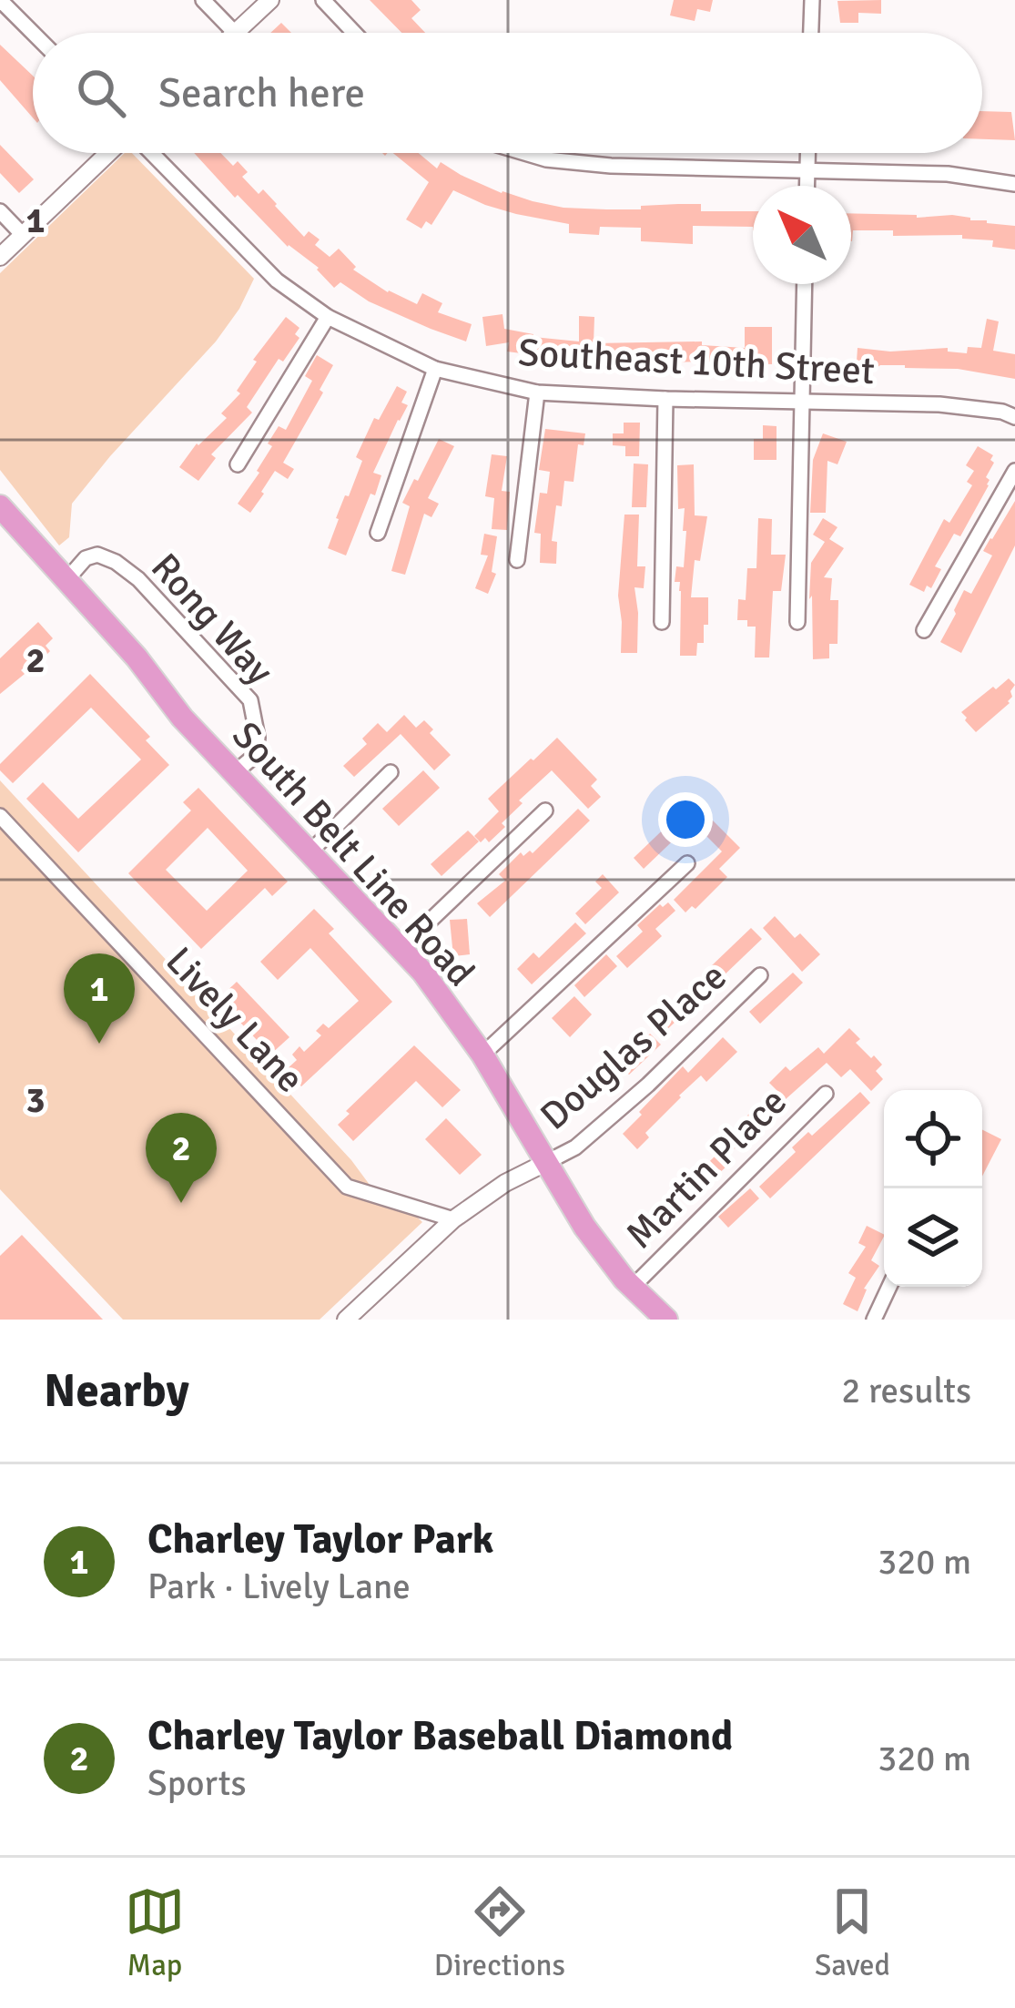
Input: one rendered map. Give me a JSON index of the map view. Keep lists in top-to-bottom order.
{
  "streets": {
    "main road": ["South Belt Line Road"],
    "street": [
      "Southeast 10th Street",
      "Rong Way",
      "Lively Lane",
      "Douglas Place",
      "Martin Place"
    ]
  },
  "crossings": [
    ["Rong Way", "South Belt Line Road"],
    ["South Belt Line Road", "Douglas Place"],
    ["South Belt Line Road", "Martin Place"]
  ],
  "north": "top left",
  "page": {
    "search": "Search here",
    "pins": ["1", "2"],
    "heading": ["Nearby", "2 results"],
    "list": [
      {
        "mark": "1",
        "name": "Charley Taylor Park",
        "note": "Park · Lively Lane",
        "value": "320 m"
      },
      {
        "mark": "2",
        "name": "Charley Taylor Baseball Diamond",
        "note": "Sports",
        "value": "320 m"
      }
    ],
    "nav": ["Map", "Directions", "Saved"]
  },
  "grid": {
    "rows": ["1", "2", "3"]
  }
}
